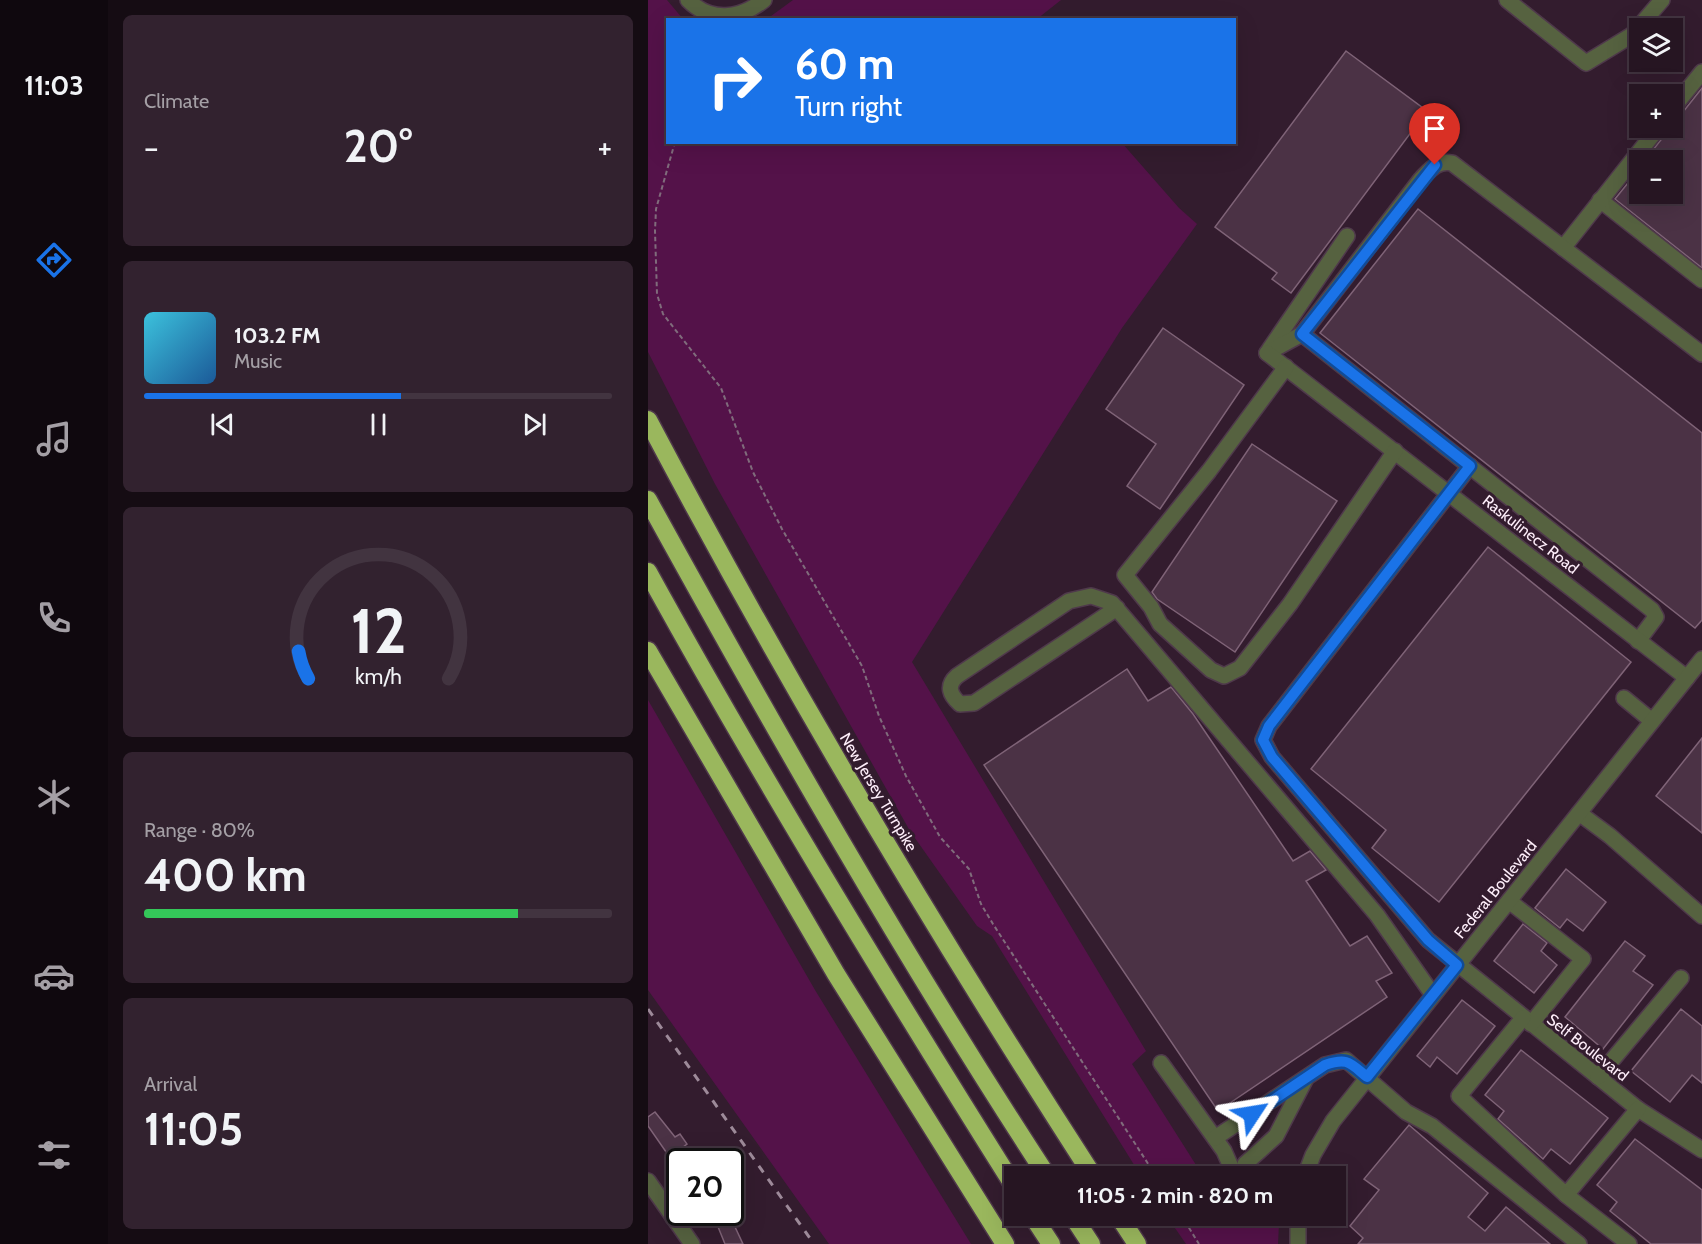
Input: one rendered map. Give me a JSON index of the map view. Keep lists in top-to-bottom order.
{
  "streets": {
    "highway": ["New Jersey Turnpike"],
    "street": ["Raskulinecz Road", "Federal Boulevard", "Self Boulevard"]
  },
  "crossings": [
    ["Raskulinecz Road", "Federal Boulevard"],
    ["Raskulinecz Road", "Self Boulevard"],
    ["Federal Boulevard", "Self Boulevard"]
  ],
  "page": {
    "tabs": "11:03",
    "tile": [
      "Climate",
      ["Range · 80%", "400 km"],
      ["Arrival", "11:05"]
    ],
    "map_buttons": ["+", "−"],
    "turn": ["60 m", "Turn right"],
    "heat": ["−", "20°", "+"],
    "song": ["103.2 FM", "Music"],
    "limit": "20",
    "trip": "11:05 · 2 min · 820 m",
    "gauge": ["12", "km/h"]
  }
}
